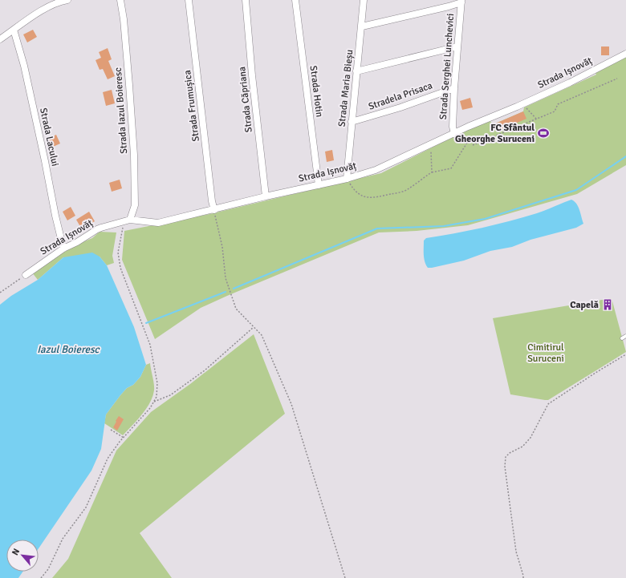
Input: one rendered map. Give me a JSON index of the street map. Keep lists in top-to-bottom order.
{
  "streets": {
    "street": [
      "Strada Serghei Lunchevici",
      "Strada Ișnovăț",
      "Strada Maria Bieșu",
      "Strada Hotin",
      "Stradela Prisaca",
      "Strada Căpriana",
      "Strada Frumușica",
      "Strada Iazul Boieresc",
      "Strada Lacului"
    ]
  },
  "crossings": [
    ["Strada Serghei Lunchevici", "Strada Ișnovăț"],
    ["Strada Serghei Lunchevici", "Stradela Prisaca"],
    ["Strada Ișnovăț", "Strada Maria Bieșu"],
    ["Strada Ișnovăț", "Strada Hotin"],
    ["Strada Ișnovăț", "Strada Căpriana"],
    ["Strada Ișnovăț", "Strada Frumușica"],
    ["Strada Ișnovăț", "Strada Iazul Boieresc"],
    ["Strada Ișnovăț", "Strada Lacului"],
    ["Strada Maria Bieșu", "Stradela Prisaca"]
  ],
  "water": ["Iazul Boieresc"],
  "parks": ["Cimitirul Suruceni"],
  "places": {
    "sports": ["FC Sfântul Gheorghe Suruceni"],
    "building": ["Capelă"]
  },
  "north": "top left"
}
